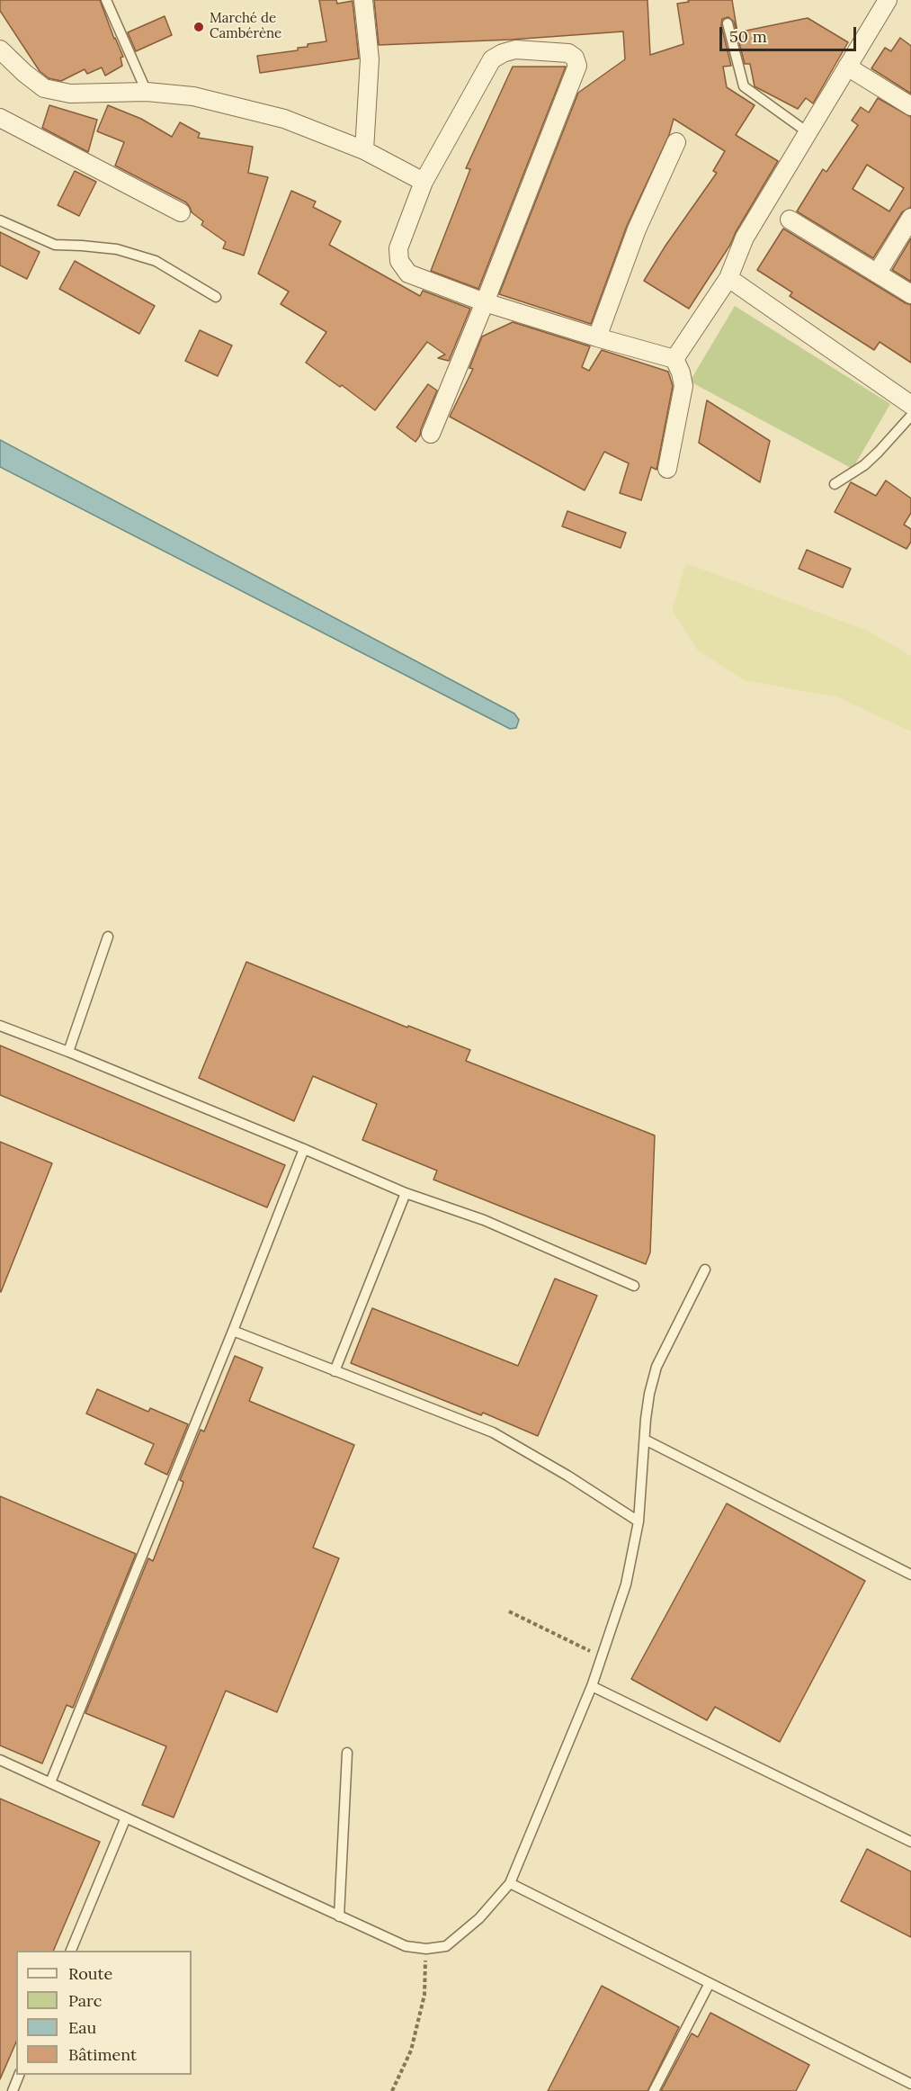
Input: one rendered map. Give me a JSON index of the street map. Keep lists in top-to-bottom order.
{
  "places": ["Marché de Cambérène"],
  "legend": [
    "Route",
    "Parc",
    "Eau",
    "Bâtiment"
  ],
  "scale_bar": "50 m"
}
